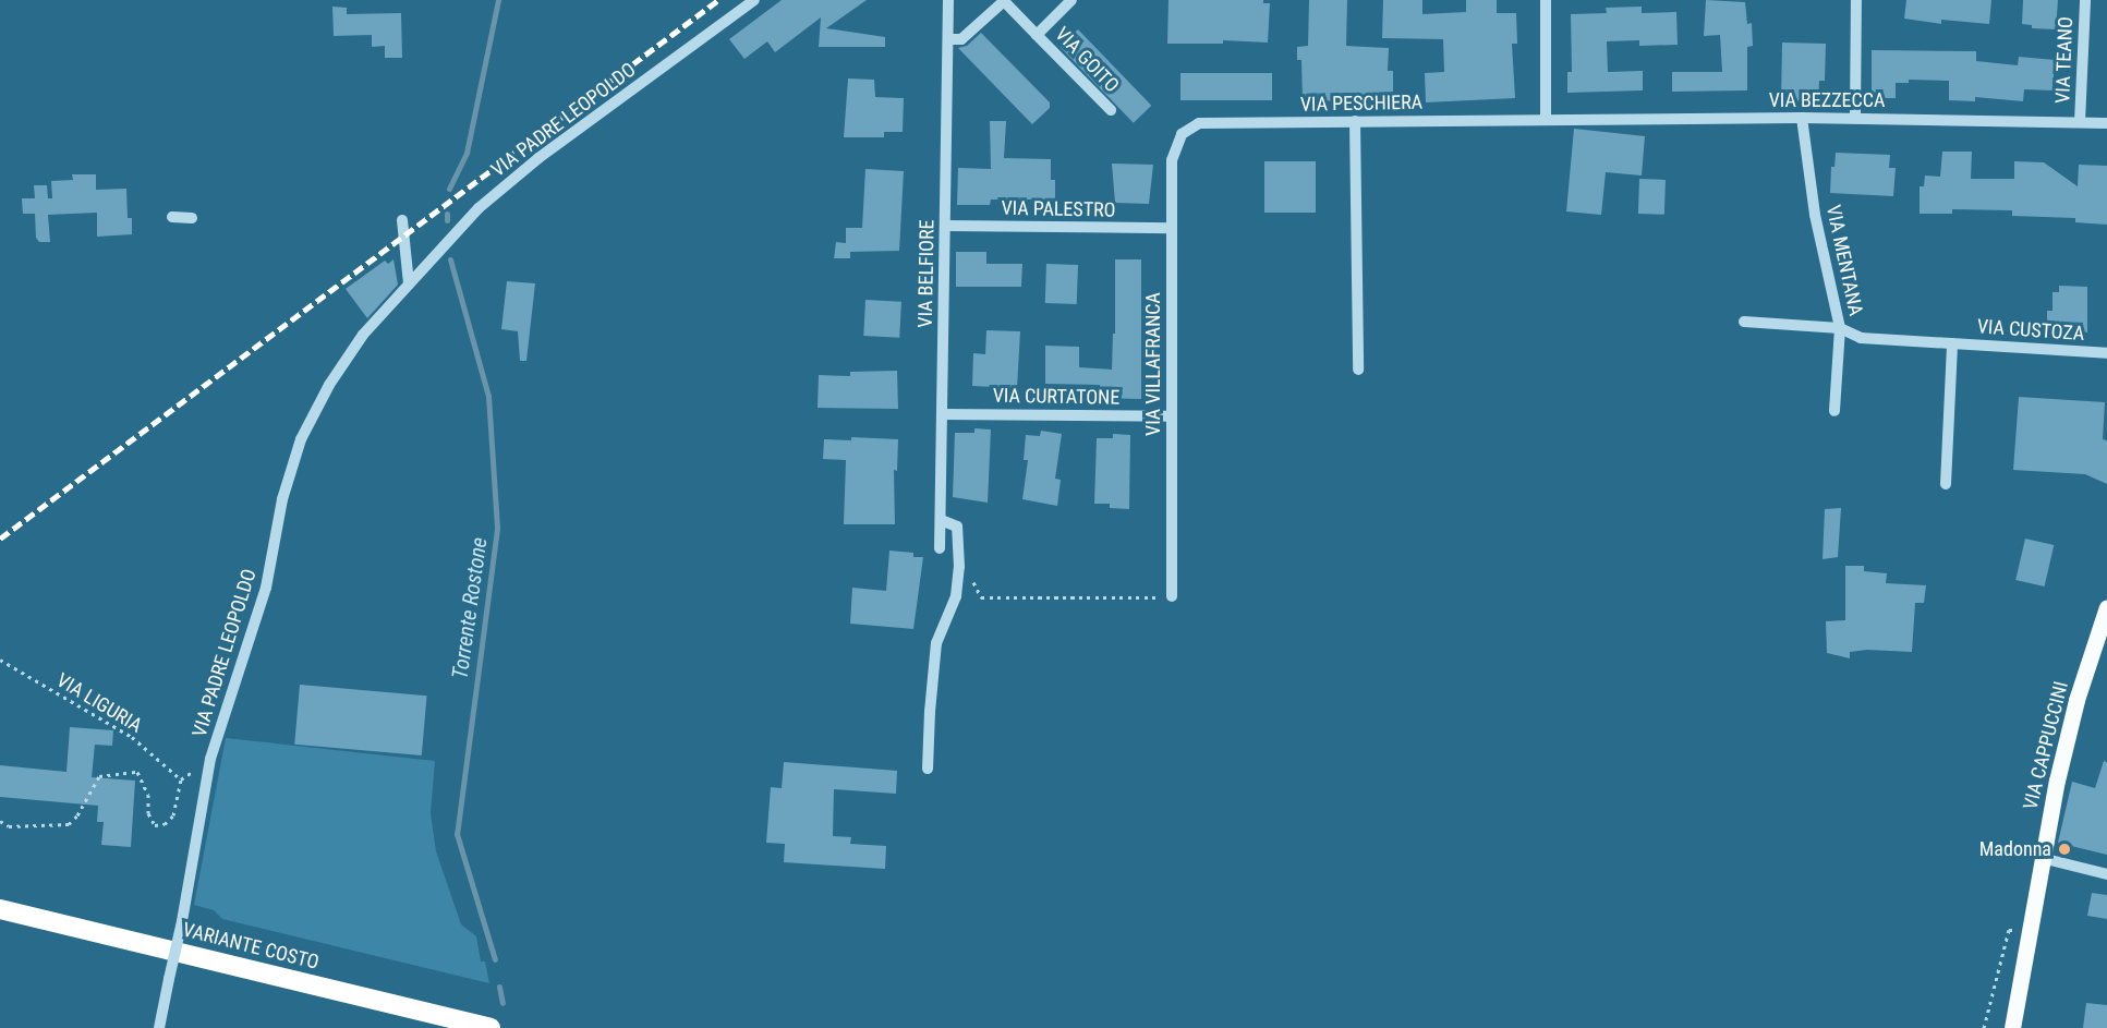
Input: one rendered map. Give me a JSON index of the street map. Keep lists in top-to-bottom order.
{
  "streets": {
    "highway": ["VARIANTE COSTO"],
    "main road": ["VIA CAPPUCCINI"],
    "street": [
      "VIA GOITO",
      "VIA TEANO",
      "VIA BEZZECCA",
      "VIA PESCHIERA",
      "VIA PADRE LEOPOLDO",
      "VIA PALESTRO",
      "VIA MENTANA",
      "VIA BELFIORE",
      "VIA CUSTOZA",
      "VIA VILLAFRANCA",
      "VIA CURTATONE"
    ],
    "path": ["VIA LIGURIA"]
  },
  "crossings": [
    ["VIA GOITO", "VIA BELFIORE"],
    ["VIA TEANO", "VIA BEZZECCA"],
    ["VIA BEZZECCA", "VIA PESCHIERA"],
    ["VIA BEZZECCA", "VIA MENTANA"],
    ["VIA PESCHIERA", "VIA VILLAFRANCA"],
    ["VIA PALESTRO", "VIA BELFIORE"],
    ["VIA PALESTRO", "VIA VILLAFRANCA"],
    ["VIA MENTANA", "VIA CUSTOZA"],
    ["VIA BELFIORE", "VIA CURTATONE"],
    ["VIA VILLAFRANCA", "VIA CURTATONE"]
  ],
  "water": ["Torrente Rostone"],
  "places": ["Madonna"]
}
